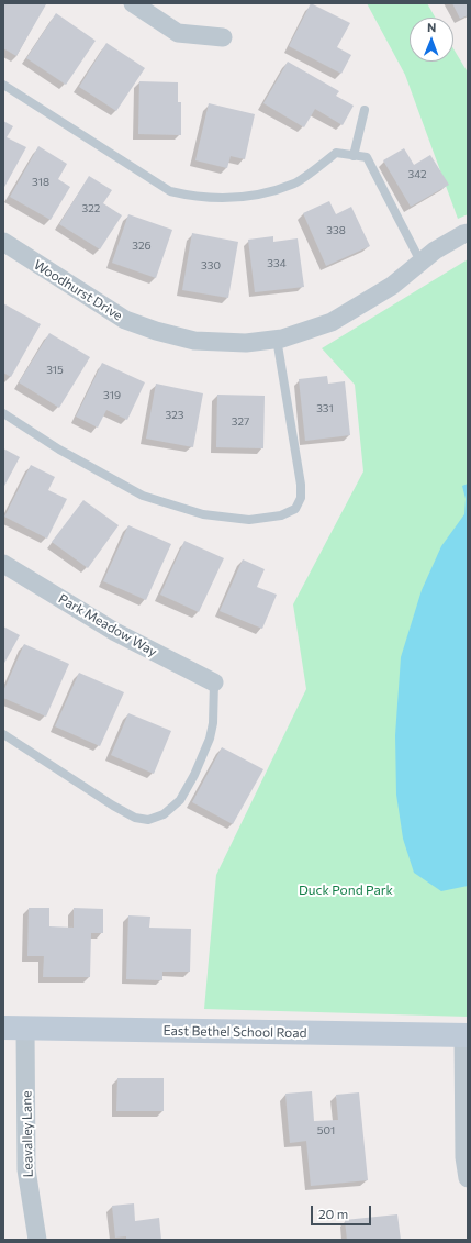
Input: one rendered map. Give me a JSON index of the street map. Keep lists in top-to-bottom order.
{
  "streets": {
    "street": [
      "Woodhurst Drive",
      "Park Meadow Way",
      "East Bethel School Road",
      "Leavalley Lane"
    ]
  },
  "crossings": [
    ["East Bethel School Road", "Leavalley Lane"]
  ],
  "parks": ["Duck Pond Park"],
  "house_numbers": [
    "342",
    "318",
    "322",
    "338",
    "326",
    "334",
    "330",
    "315",
    "319",
    "331",
    "323",
    "327",
    "501"
  ],
  "scale_bar": "20 m",
  "north": "top"
}
